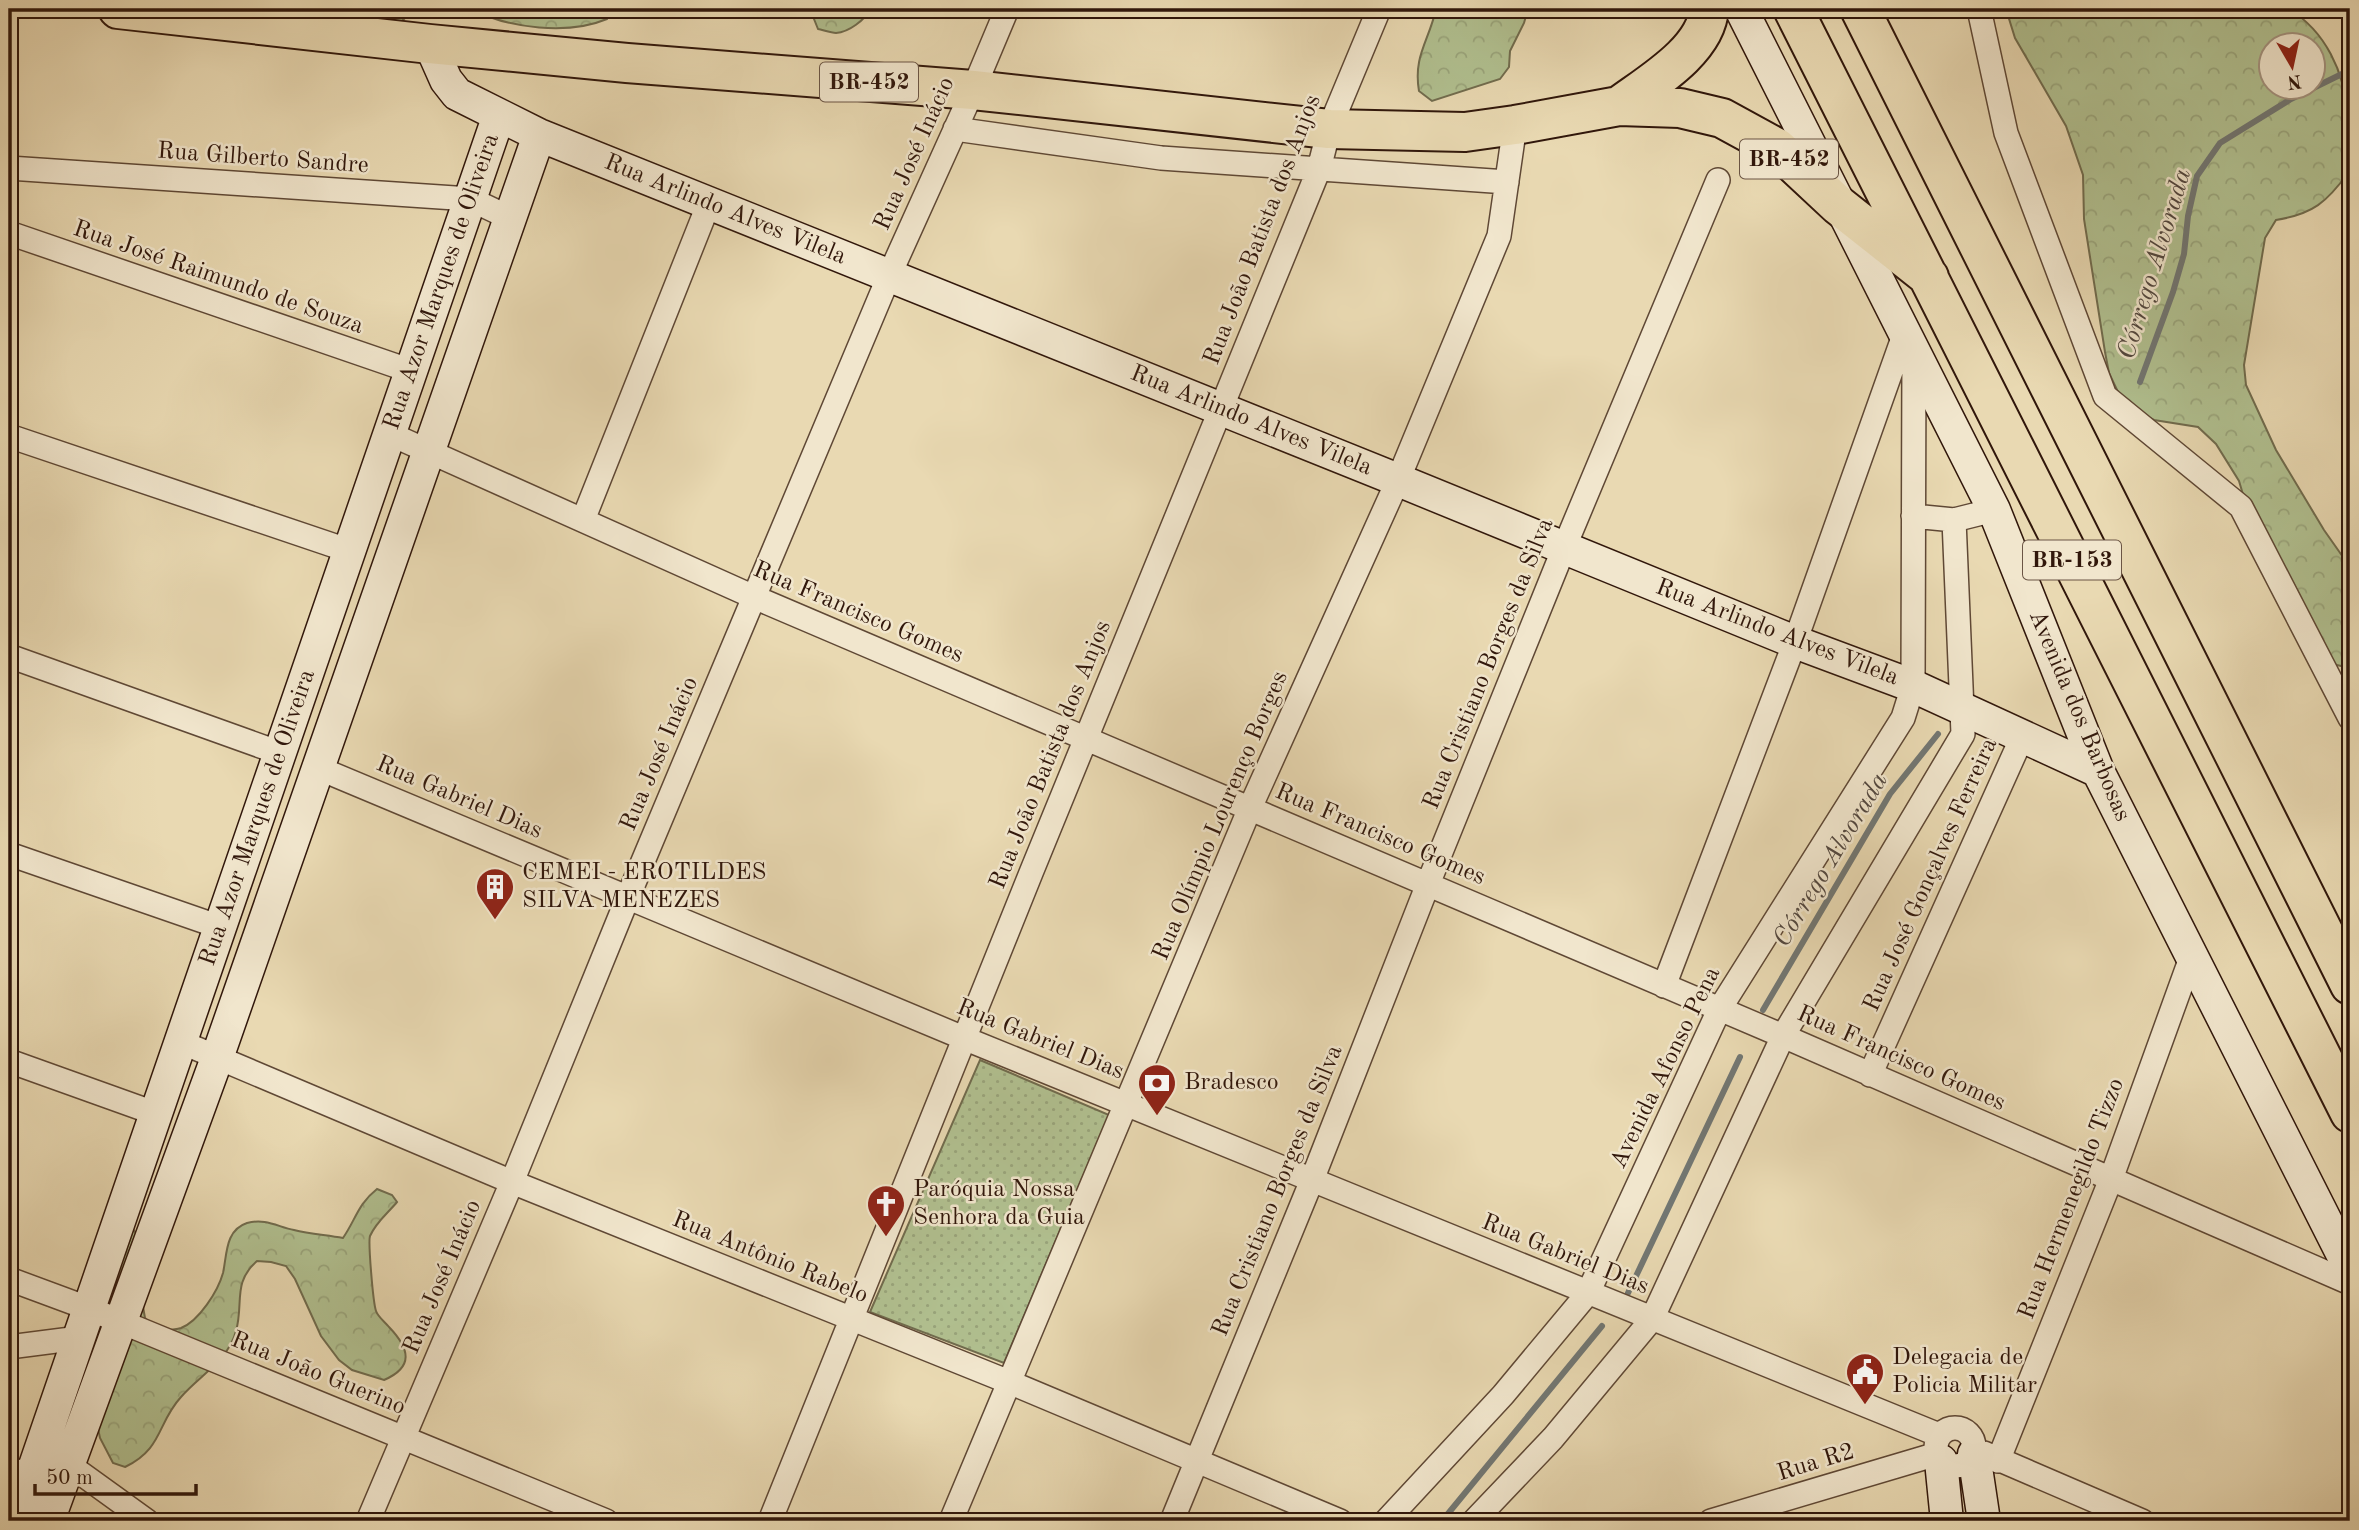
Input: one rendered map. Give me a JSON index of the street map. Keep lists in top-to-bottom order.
{
  "streets": {
    "highway": ["BR-452", "BR-153"],
    "street": [
      "Rua José Inácio",
      "Rua Gilberto Sandre",
      "Rua Arlindo Alves Vilela",
      "Rua João Batista dos Anjos",
      "Rua José Raimundo de Souza",
      "Rua Azor Marques de Oliveira",
      "Rua Francisco Gomes",
      "Rua Cristiano Borges da Silva",
      "Avenida dos Barbosas",
      "Rua Gabriel Dias",
      "Rua Olímpio Lourenço Borges",
      "Rua José Gonçalves Ferreira",
      "Avenida Afonso Pena",
      "Rua Hermenegildo Tizzo",
      "Rua Antônio Rabelo",
      "Rua João Guerino",
      "Rua R2"
    ]
  },
  "crossings": [
    ["BR-452", "Rua José Inácio"],
    ["BR-452", "Rua Arlindo Alves Vilela"],
    ["BR-452", "Rua João Batista dos Anjos"],
    ["BR-452", "BR-153"],
    ["BR-452", "Avenida dos Barbosas"],
    ["BR-452", "Rua Olímpio Lourenço Borges"],
    ["Rua José Inácio", "Rua Arlindo Alves Vilela"],
    ["Rua José Inácio", "Rua Francisco Gomes"],
    ["Rua José Inácio", "Rua Gabriel Dias"],
    ["Rua José Inácio", "Rua Antônio Rabelo"],
    ["Rua José Inácio", "Rua João Guerino"],
    ["Rua Gilberto Sandre", "Rua Azor Marques de Oliveira"],
    ["Rua Arlindo Alves Vilela", "Rua João Batista dos Anjos"],
    ["Rua Arlindo Alves Vilela", "Rua Azor Marques de Oliveira"],
    ["Rua Arlindo Alves Vilela", "Rua Cristiano Borges da Silva"],
    ["Rua Arlindo Alves Vilela", "Avenida dos Barbosas"],
    ["Rua Arlindo Alves Vilela", "Rua Olímpio Lourenço Borges"],
    ["Rua Arlindo Alves Vilela", "Rua José Gonçalves Ferreira"],
    ["Rua Arlindo Alves Vilela", "Avenida Afonso Pena"],
    ["Rua João Batista dos Anjos", "Rua Francisco Gomes"],
    ["Rua João Batista dos Anjos", "Rua Gabriel Dias"],
    ["Rua João Batista dos Anjos", "Rua Antônio Rabelo"],
    ["Rua José Raimundo de Souza", "Rua Azor Marques de Oliveira"],
    ["Rua Azor Marques de Oliveira", "Rua Francisco Gomes"],
    ["Rua Azor Marques de Oliveira", "Rua Gabriel Dias"],
    ["Rua Azor Marques de Oliveira", "Rua Antônio Rabelo"],
    ["Rua Azor Marques de Oliveira", "Rua João Guerino"],
    ["Rua Francisco Gomes", "Rua Cristiano Borges da Silva"],
    ["Rua Francisco Gomes", "Rua Olímpio Lourenço Borges"],
    ["Rua Francisco Gomes", "Rua José Gonçalves Ferreira"],
    ["Rua Francisco Gomes", "Avenida Afonso Pena"],
    ["Rua Francisco Gomes", "Rua Hermenegildo Tizzo"],
    ["Rua Cristiano Borges da Silva", "Rua Gabriel Dias"],
    ["Rua Cristiano Borges da Silva", "Rua Antônio Rabelo"],
    ["Avenida dos Barbosas", "Avenida Afonso Pena"],
    ["Avenida dos Barbosas", "Rua Hermenegildo Tizzo"],
    ["Rua Gabriel Dias", "Rua Olímpio Lourenço Borges"],
    ["Rua Gabriel Dias", "Avenida Afonso Pena"],
    ["Rua Gabriel Dias", "Rua Hermenegildo Tizzo"],
    ["Rua Gabriel Dias", "Rua R2"],
    ["Rua Olímpio Lourenço Borges", "Rua Antônio Rabelo"],
    ["Rua Hermenegildo Tizzo", "Rua R2"]
  ],
  "water": ["Córrego Alvorada"],
  "places": {
    "building": ["CEMEI - EROTILDES SILVA MENEZES"],
    "bank": ["Bradesco"],
    "church": ["Paróquia Nossa Senhora da Guia"],
    "public building": ["Delegacia de Policia Militar"]
  },
  "scale_bar": "50 m",
  "north": "bottom"
}
